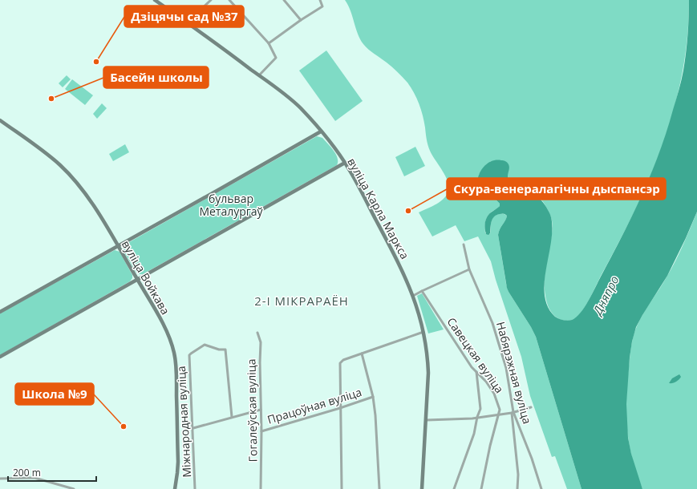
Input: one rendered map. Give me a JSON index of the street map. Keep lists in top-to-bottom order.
{
  "streets": {
    "main road": ["вуліца Карла Маркса", "вуліца Войкава"],
    "street": [
      "Савецкая вуліца",
      "Набярэжная вуліца",
      "Працоўная вуліца",
      "Гогалеўская вуліца",
      "Міжнародная вуліца"
    ]
  },
  "crossings": [
    ["Працоўная вуліца", "Гогалеўская вуліца"],
    ["Працоўная вуліца", "Міжнародная вуліца"]
  ],
  "districts": ["2-І МІКРАРАЁН"],
  "water": ["Дняпро"],
  "parks": ["бульвар Металургаў"],
  "places": [
    "Дзіцячы сад №37",
    "Басейн школы",
    "Скура-венералагічны дыспансэр",
    "Школа №9"
  ],
  "scale_bar": "200 m"
}
